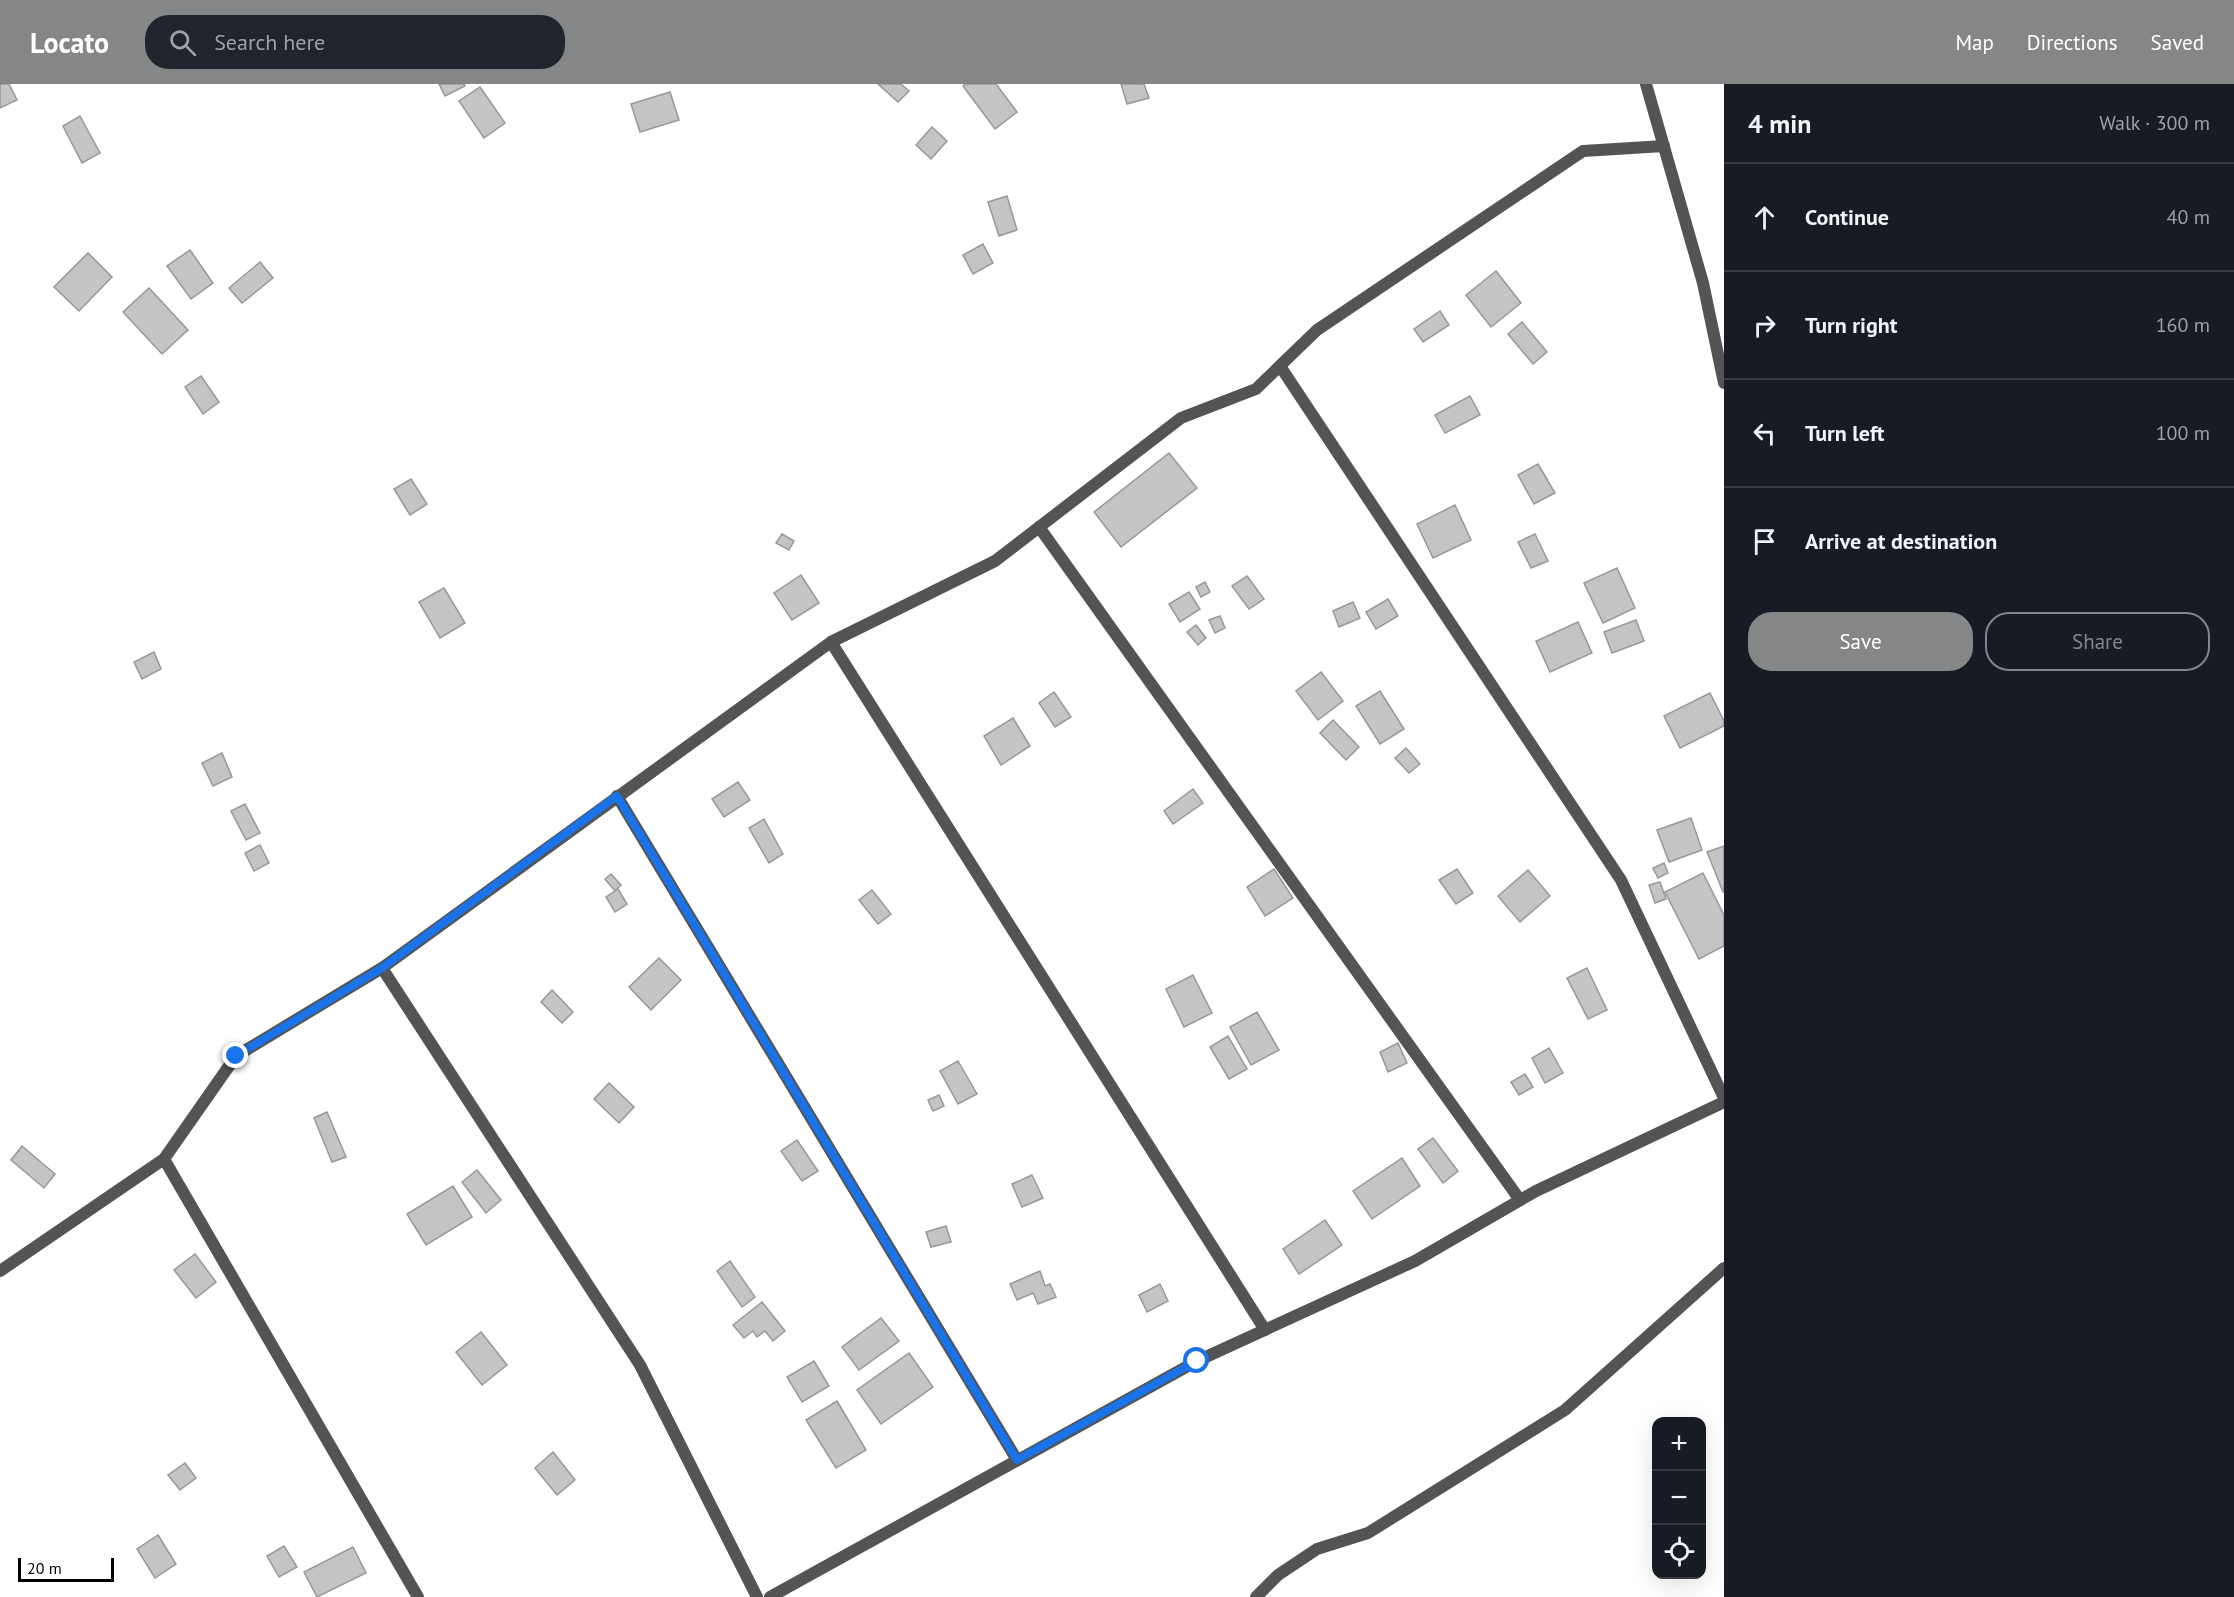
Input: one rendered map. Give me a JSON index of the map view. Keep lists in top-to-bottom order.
{
  "scale_bar": "20 m",
  "page": {
    "header": "Locato",
    "search": "Search here",
    "nav": ["Map", "Directions", "Saved"],
    "heading": ["4 min", "Walk · 300 m"],
    "list": [
      ["Continue", "40 m"],
      ["Turn right", "160 m"],
      ["Turn left", "100 m"],
      "Arrive at destination"
    ],
    "buttons": ["Save", "Share"],
    "map_buttons": ["+", "−"],
    "scale": "20 m"
  }
}
